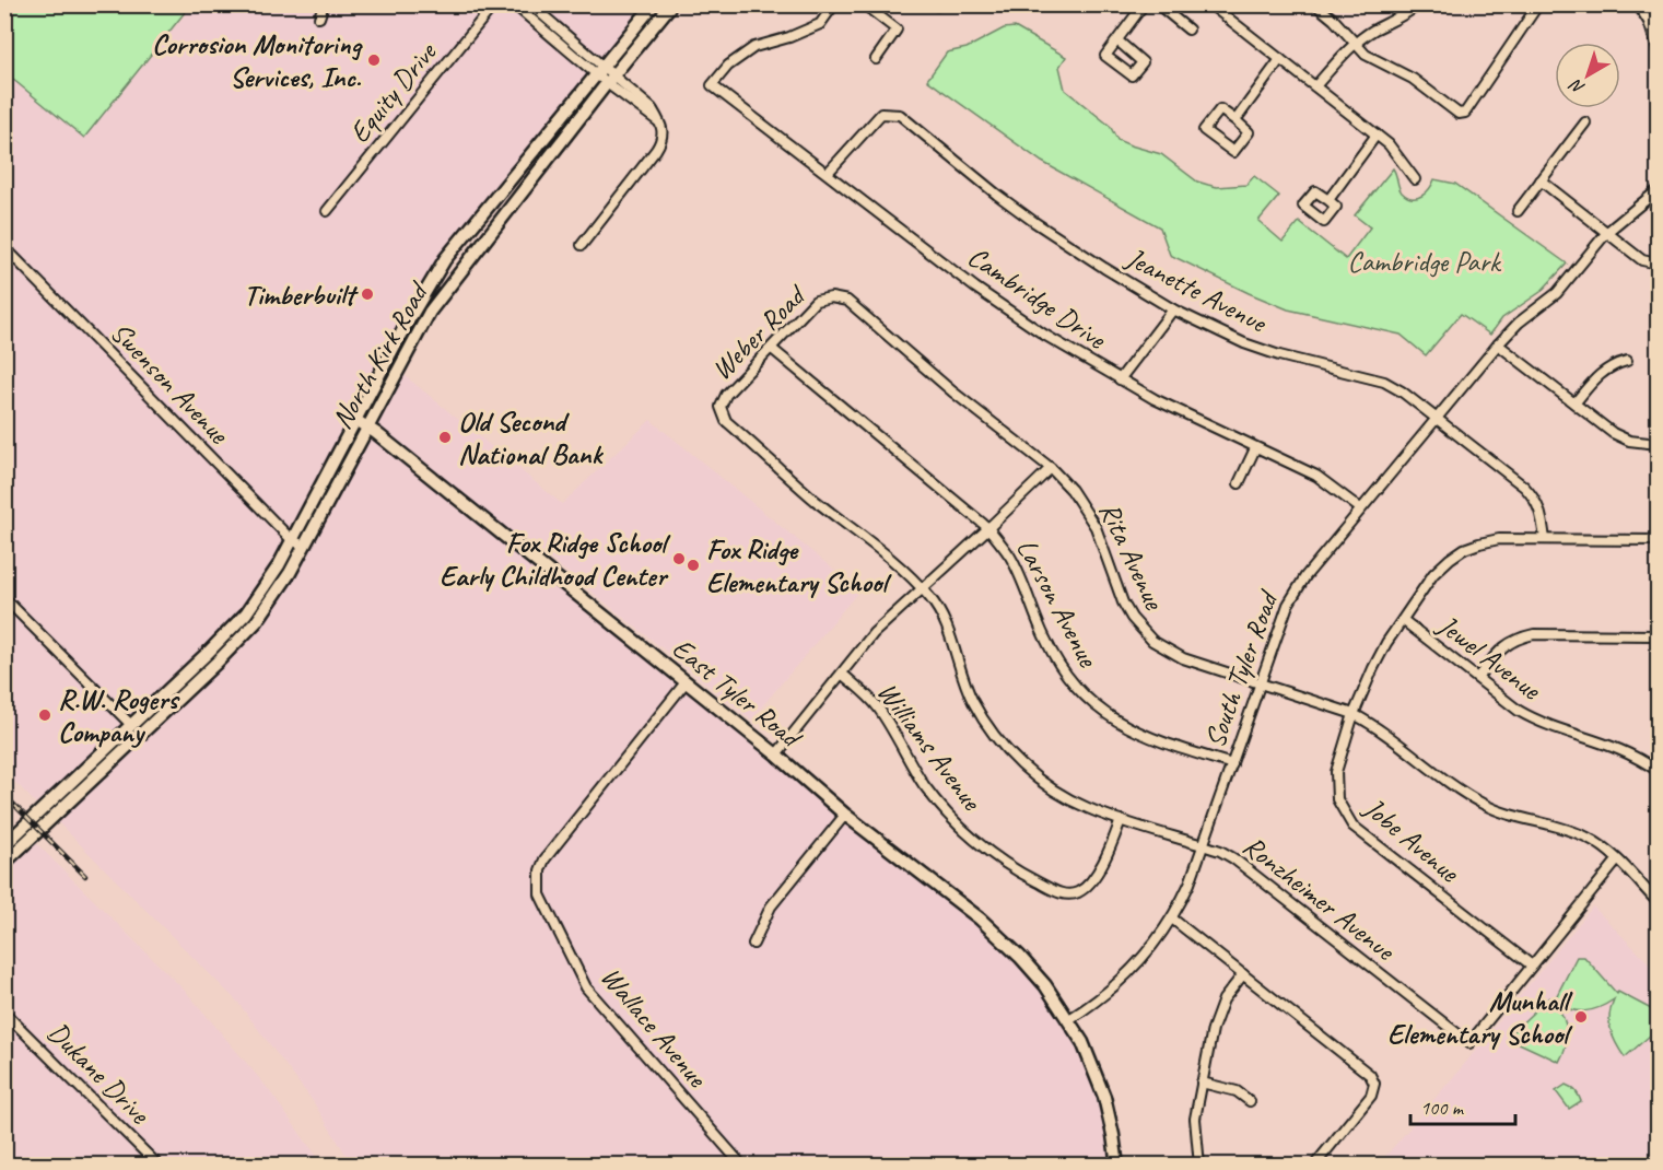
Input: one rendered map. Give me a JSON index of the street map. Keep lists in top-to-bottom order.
{
  "streets": {
    "main road": ["North Kirk Road", "East Tyler Road"],
    "street": [
      "Equity Drive",
      "Jeanette Avenue",
      "Cambridge Drive",
      "Weber Road",
      "Swenson Avenue",
      "Rita Avenue",
      "Larson Avenue",
      "Jewel Avenue",
      "South Tyler Road",
      "Williams Avenue",
      "Jobe Avenue",
      "Ronzheimer Avenue",
      "Wallace Avenue",
      "Dukane Drive"
    ]
  },
  "crossings": [
    ["Jeanette Avenue", "Cambridge Drive"],
    ["Jeanette Avenue", "South Tyler Road"],
    ["Jeanette Avenue", "Jobe Avenue"],
    ["Cambridge Drive", "South Tyler Road"],
    ["Weber Road", "Rita Avenue"],
    ["Weber Road", "Larson Avenue"],
    ["Weber Road", "Ronzheimer Avenue"],
    ["North Kirk Road", "Swenson Avenue"],
    ["North Kirk Road", "East Tyler Road"],
    ["Rita Avenue", "South Tyler Road"],
    ["Rita Avenue", "Jobe Avenue"],
    ["Larson Avenue", "South Tyler Road"],
    ["Jewel Avenue", "Jobe Avenue"],
    ["South Tyler Road", "East Tyler Road"],
    ["South Tyler Road", "Ronzheimer Avenue"],
    ["East Tyler Road", "Wallace Avenue"],
    ["Williams Avenue", "Ronzheimer Avenue"],
    ["Jobe Avenue", "Ronzheimer Avenue"]
  ],
  "parks": ["Cambridge Park"],
  "places": [
    "Corrosion Monitoring Services, Inc.",
    "Timberbuilt",
    "Old Second National Bank",
    "Fox Ridge School Early Childhood Center",
    "Fox Ridge Elementary School",
    "R.W. Rogers Company",
    "Munhall Elementary School"
  ],
  "scale_bar": "100 m",
  "north": "bottom left"
}
